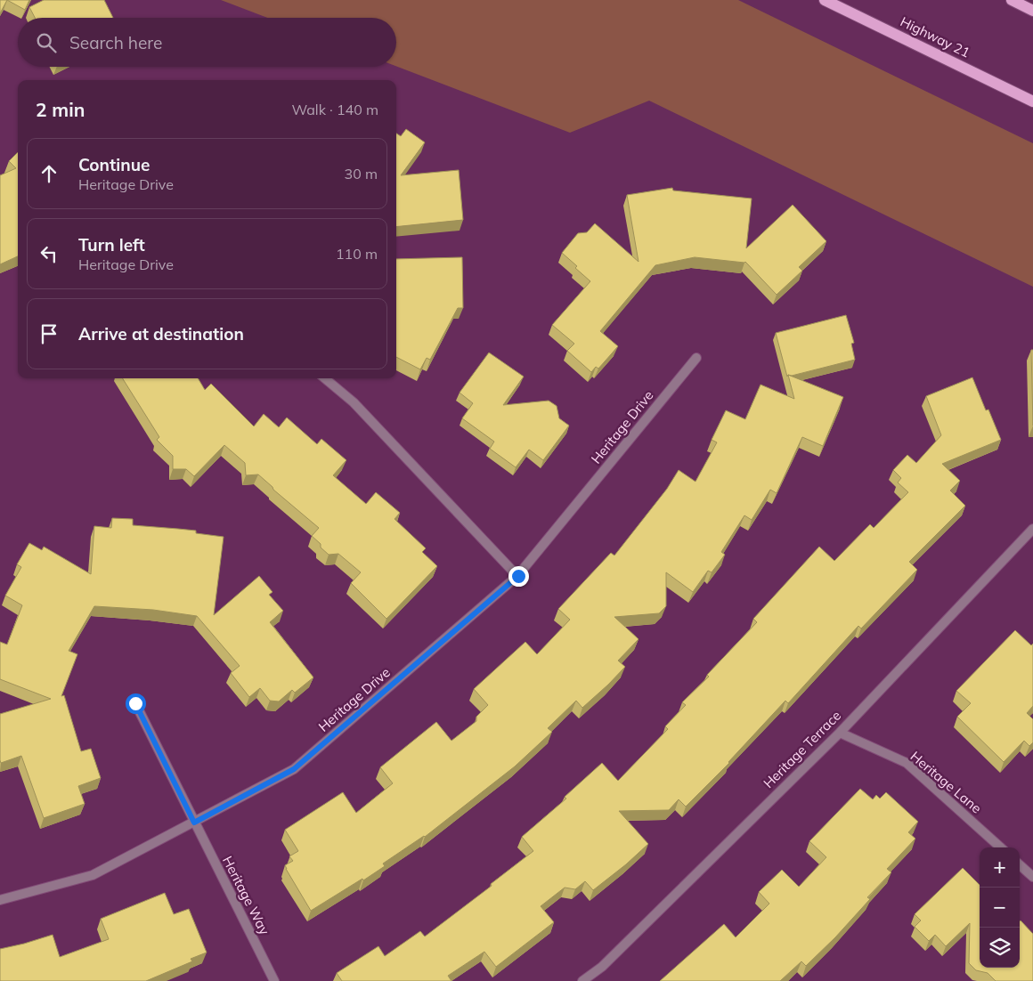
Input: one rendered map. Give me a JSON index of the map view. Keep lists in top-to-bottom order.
{
  "streets": {
    "main road": ["Highway 21"],
    "street": [
      "Heritage Drive",
      "Heritage Terrace",
      "Heritage Lane",
      "Heritage Way"
    ]
  },
  "crossings": [
    ["Heritage Drive", "Heritage Way"],
    ["Heritage Terrace", "Heritage Lane"]
  ],
  "page": {
    "search": "Search here",
    "heading": ["2 min", "Walk · 140 m"],
    "list": [
      ["Continue", "Heritage Drive", "30 m"],
      ["Turn left", "Heritage Drive", "110 m"],
      "Arrive at destination"
    ],
    "map_buttons": ["+", "−"]
  }
}
